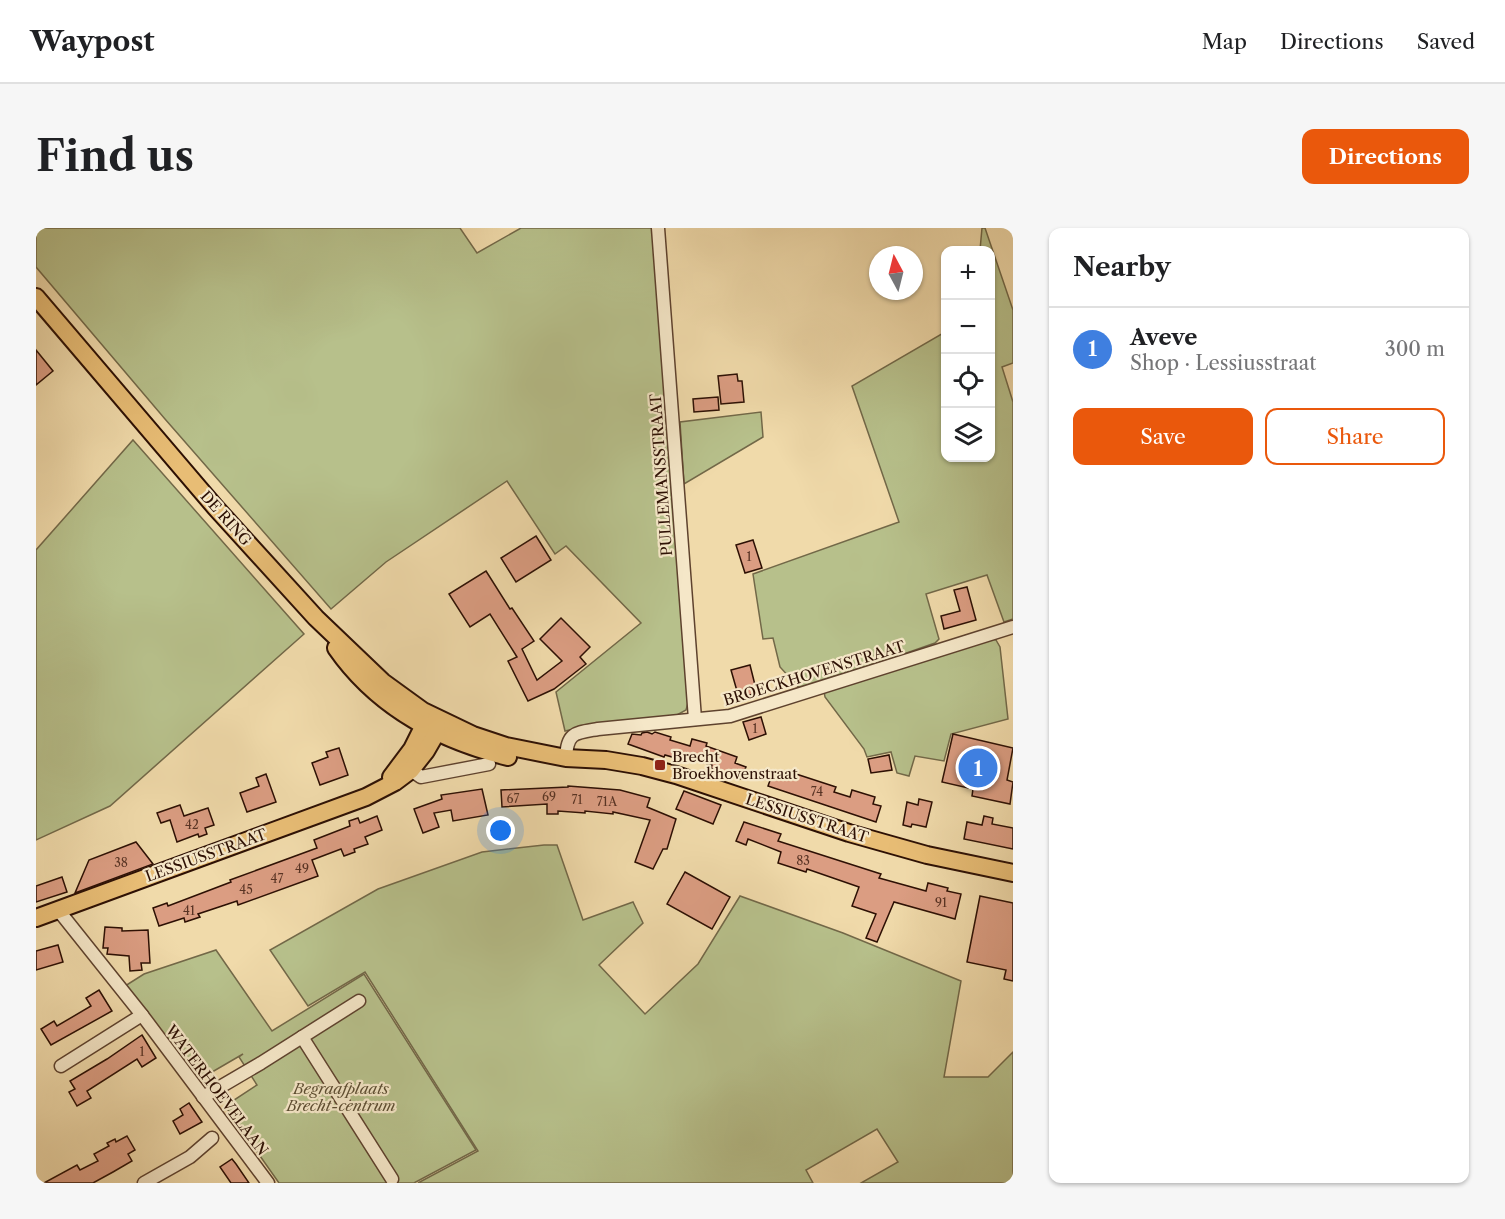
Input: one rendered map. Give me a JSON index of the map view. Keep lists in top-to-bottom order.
{
  "streets": {
    "main road": ["DE RING", "LESSIUSSTRAAT"],
    "street": ["PULLEMANSSTRAAT", "BROECKHOVENSTRAAT", "WATERHOEVELAAN"]
  },
  "crossings": [
    ["PULLEMANSSTRAAT", "BROECKHOVENSTRAAT"],
    ["DE RING", "LESSIUSSTRAAT"],
    ["BROECKHOVENSTRAAT", "LESSIUSSTRAAT"],
    ["LESSIUSSTRAAT", "WATERHOEVELAAN"]
  ],
  "parks": ["Begraafplaats Brecht-centrum"],
  "places": {
    "transit": ["Brecht Broekhovenstraat"]
  },
  "house_numbers": [
    "1",
    "1",
    "74",
    "69",
    "67",
    "71",
    "71A",
    "42",
    "83",
    "38",
    "49",
    "47",
    "45",
    "91",
    "41",
    "1"
  ],
  "north": "top",
  "page": {
    "header": "Waypost",
    "nav": ["Map", "Directions", "Saved"],
    "buttons": [
      "Directions",
      ["Save", "Share"]
    ],
    "title": "Find us",
    "heading": "Nearby",
    "map_buttons": ["+", "−"],
    "list": [
      {
        "mark": "1",
        "name": "Aveve",
        "note": "Shop · Lessiusstraat",
        "value": "300 m"
      }
    ],
    "pins": "1"
  }
}
